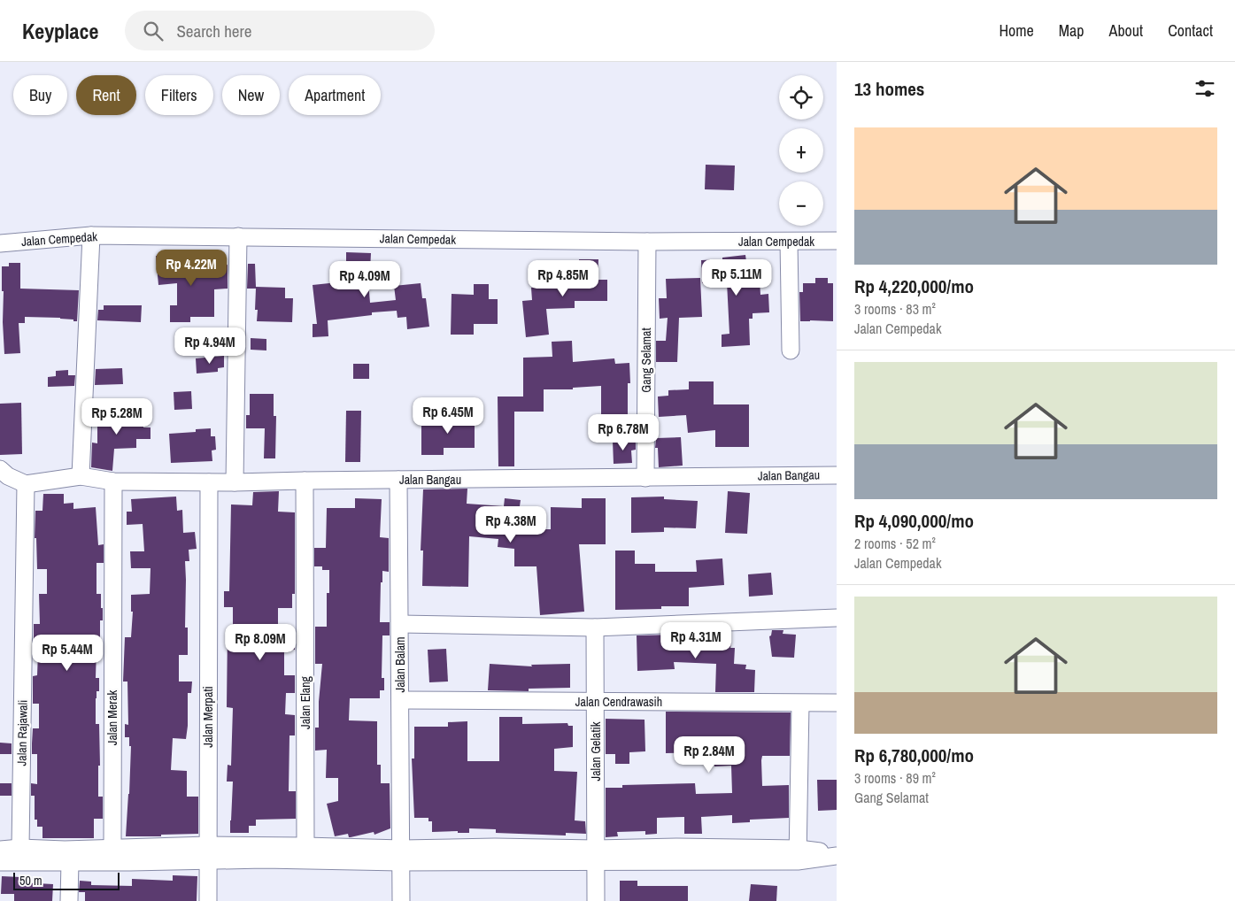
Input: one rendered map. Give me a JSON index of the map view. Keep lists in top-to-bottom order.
{
  "streets": {
    "street": [
      "Jalan Cempedak",
      "Gang Selamat",
      "Jalan Bangau",
      "Jalan Balam",
      "Jalan Cendrawasih",
      "Jalan Elang",
      "Jalan Merpati",
      "Jalan Merak",
      "Jalan Rajawali",
      "Jalan Gelatik"
    ]
  },
  "crossings": [
    ["Jalan Cempedak", "Gang Selamat"],
    ["Gang Selamat", "Jalan Bangau"],
    ["Jalan Bangau", "Jalan Balam"],
    ["Jalan Bangau", "Jalan Elang"],
    ["Jalan Bangau", "Jalan Merpati"],
    ["Jalan Bangau", "Jalan Merak"],
    ["Jalan Bangau", "Jalan Rajawali"],
    ["Jalan Balam", "Jalan Cendrawasih"],
    ["Jalan Cendrawasih", "Jalan Gelatik"]
  ],
  "scale_bar": "50 m",
  "page": {
    "header": "Keyplace",
    "search": "Search here",
    "nav": [
      "Home",
      "Map",
      "About",
      "Contact"
    ],
    "heading": "13 homes",
    "map_buttons": ["+", "−"],
    "chip": [
      "Buy",
      "Rent",
      "Filters",
      "New",
      "Apartment"
    ],
    "list": [
      {
        "name": "Rp 4,220,000/mo",
        "note": "3 rooms · 83 m² · Jalan Cempedak"
      },
      {
        "name": "Rp 4,090,000/mo",
        "note": "2 rooms · 52 m² · Jalan Cempedak"
      },
      {
        "name": "Rp 6,780,000/mo",
        "note": "3 rooms · 89 m² · Gang Selamat"
      }
    ],
    "price": [
      "Rp 4.22M",
      "Rp 5.11M",
      "Rp 4.85M",
      "Rp 4.09M",
      "Rp 4.94M",
      "Rp 6.45M",
      "Rp 5.28M",
      "Rp 6.78M",
      "Rp 4.38M",
      "Rp 4.31M",
      "Rp 8.09M",
      "Rp 5.44M",
      "Rp 2.84M"
    ],
    "scale": "50 m"
  }
}
